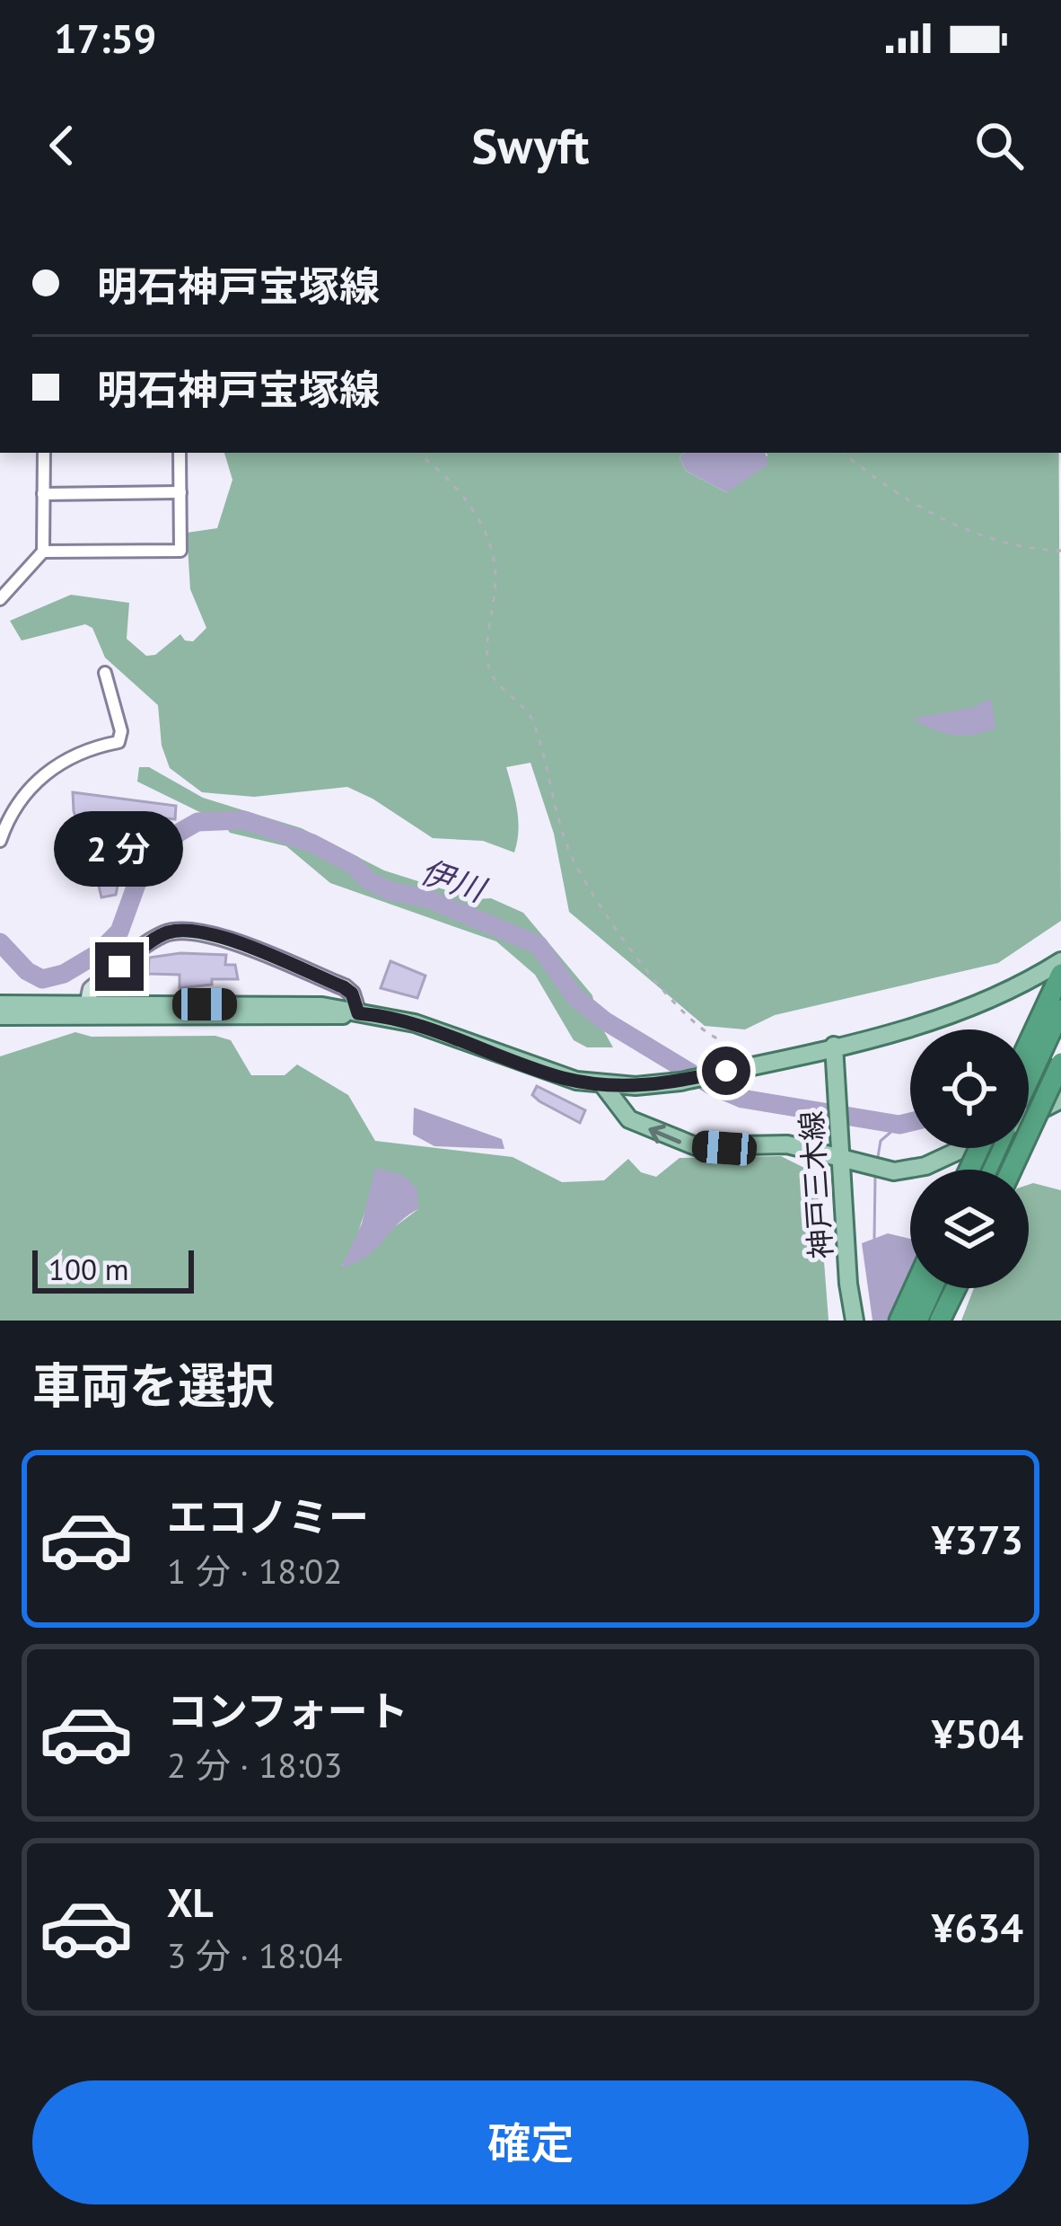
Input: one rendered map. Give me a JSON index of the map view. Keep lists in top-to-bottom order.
{
  "streets": {
    "main road": ["神戸三木線"]
  },
  "water": ["伊川"],
  "scale_bar": "100 m",
  "page": {
    "status": "17:59",
    "header": "Swyft",
    "banner": ["明石神戸宝塚線", "明石神戸宝塚線"],
    "bubble": "2 分",
    "scale": "100 m",
    "heading": "車両を選択",
    "list": [
      {
        "name": "エコノミー",
        "note": "1 分 · 18:02",
        "value": "¥373"
      },
      {
        "name": "コンフォート",
        "note": "2 分 · 18:03",
        "value": "¥504"
      },
      {
        "name": "XL",
        "note": "3 分 · 18:04",
        "value": "¥634"
      }
    ],
    "buttons": "確定"
  }
}
